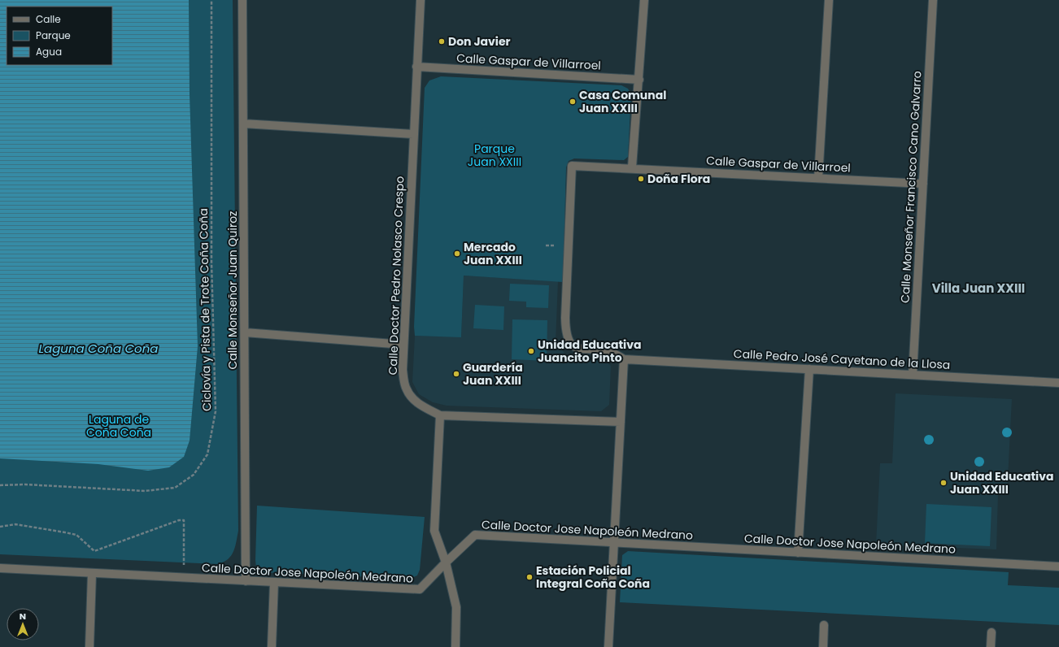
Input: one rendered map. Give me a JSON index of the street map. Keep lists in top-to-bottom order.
{
  "streets": {
    "street": [
      "Calle Gaspar de Villarroel",
      "Calle Monseñor Francisco Cano Galvarro",
      "Calle Doctor Pedro Nolasco Crespo",
      "Calle Monseñor Juan Quiroz",
      "Calle Pedro José Cayetano de la Llosa",
      "Calle Doctor Jose Napoleón Medrano"
    ],
    "path": ["Ciclovía y Pista de Trote Coña Coña"]
  },
  "crossings": [
    ["Calle Gaspar de Villarroel", "Calle Monseñor Francisco Cano Galvarro"],
    ["Calle Gaspar de Villarroel", "Calle Doctor Pedro Nolasco Crespo"],
    ["Calle Gaspar de Villarroel", "Calle Pedro José Cayetano de la Llosa"],
    ["Calle Monseñor Francisco Cano Galvarro", "Calle Pedro José Cayetano de la Llosa"],
    ["Calle Monseñor Juan Quiroz", "Calle Doctor Jose Napoleón Medrano"]
  ],
  "districts": ["Villa Juan XXIII"],
  "water": ["Laguna Coña Coña"],
  "parks": ["Parque Juan XXIII", "Laguna de Coña Coña"],
  "places": [
    "Don Javier",
    "Casa Comunal Juan XXIII",
    "Doña Flora",
    "Mercado Juan XXIII",
    "Unidad Educativa Juancito Pinto",
    "Guardería Juan XXIII",
    "Unidad Educativa Juan XXIII",
    "Estación Policial Integral Coña Coña"
  ],
  "legend": ["Calle", "Parque", "Agua"],
  "north": "top"
}
